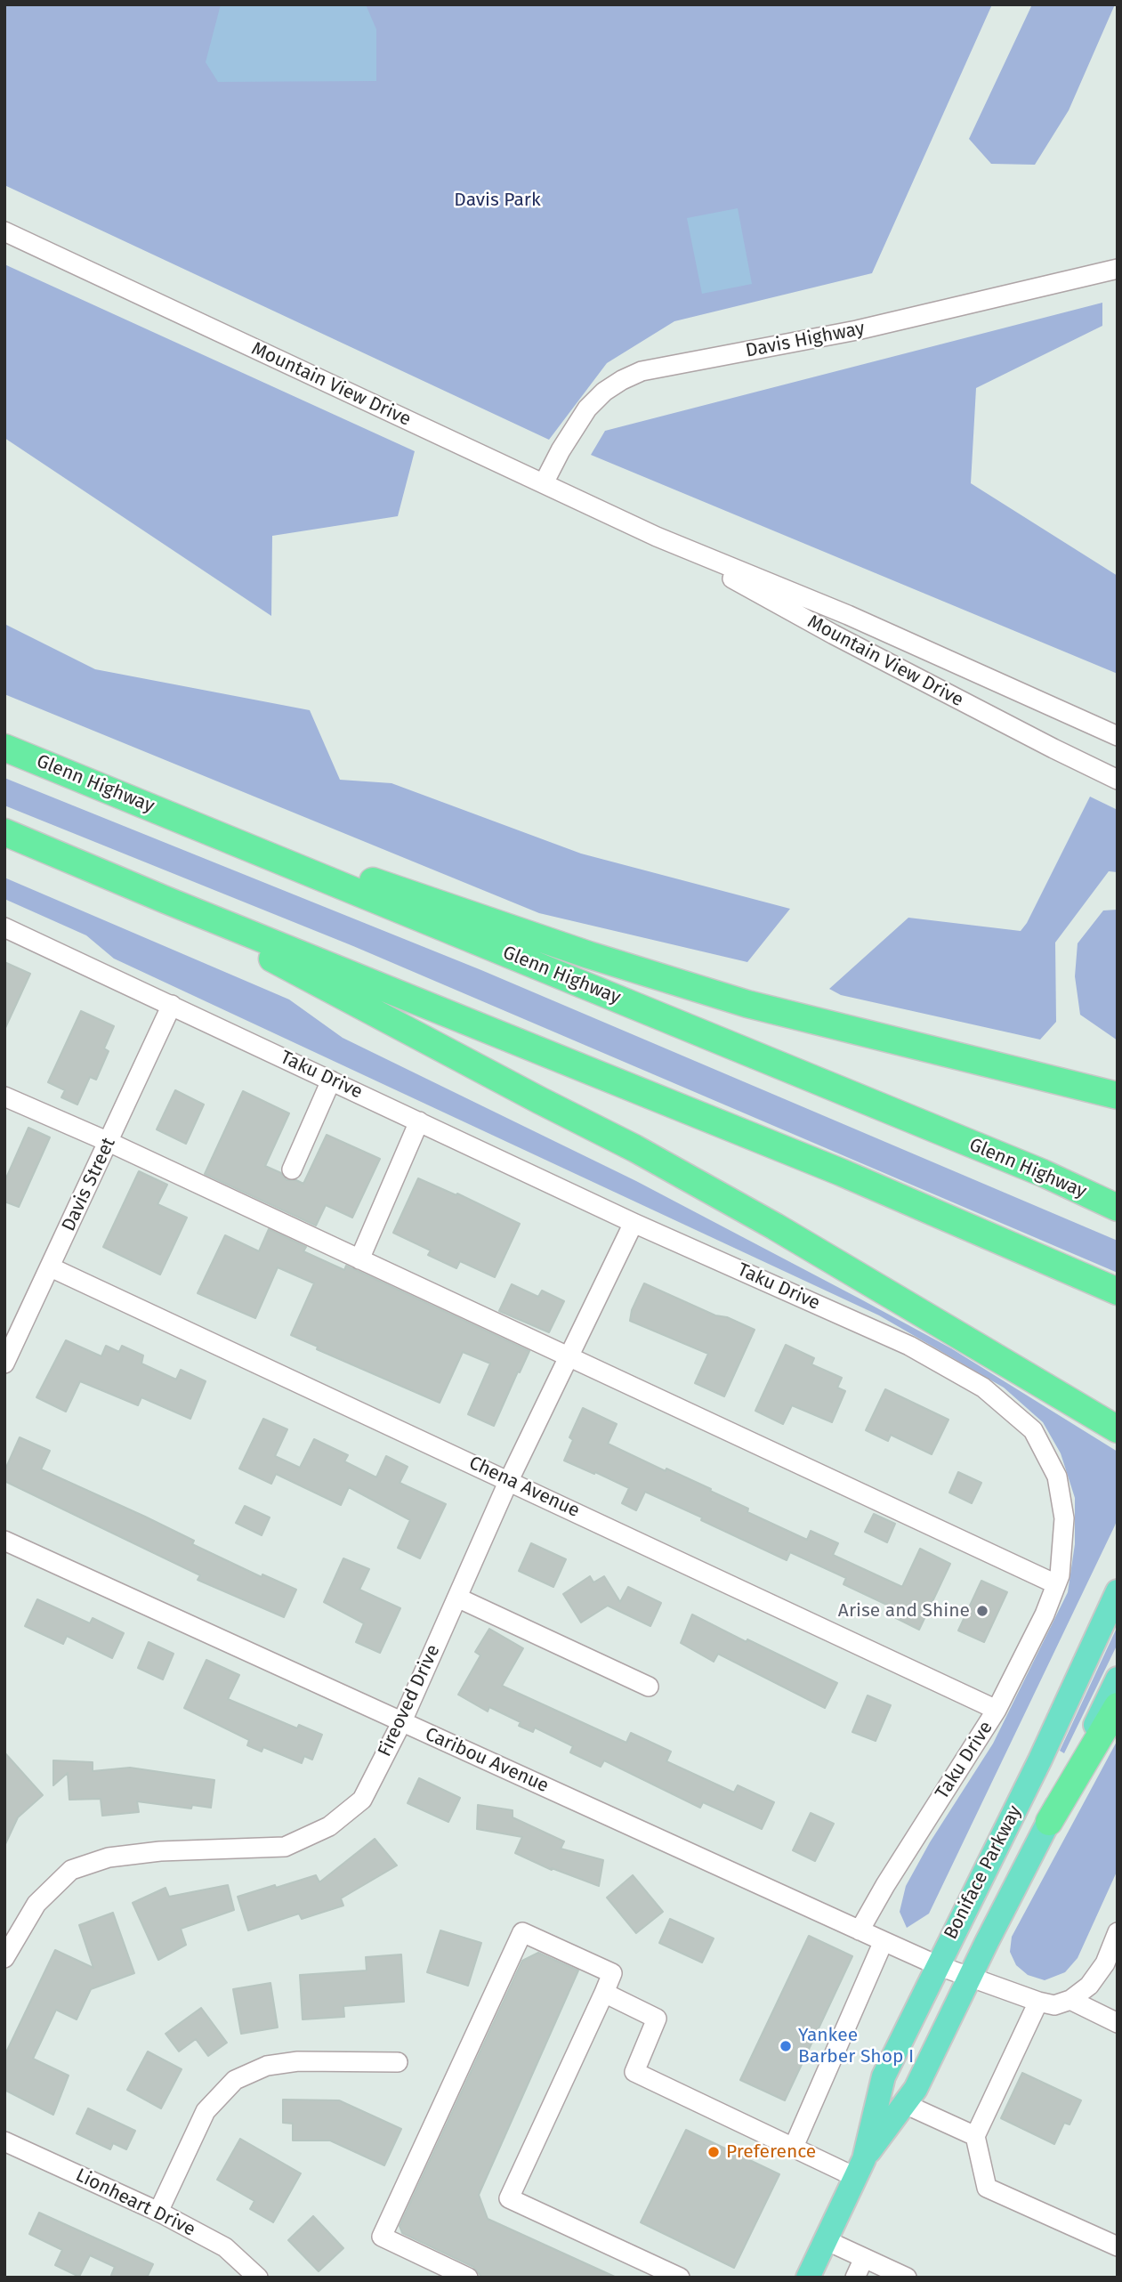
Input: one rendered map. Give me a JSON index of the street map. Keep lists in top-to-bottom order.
{
  "streets": {
    "highway": ["Glenn Highway"],
    "main road": ["Boniface Parkway"],
    "street": [
      "Davis Highway",
      "Mountain View Drive",
      "Taku Drive",
      "Davis Street",
      "Chena Avenue",
      "Fireoved Drive",
      "Caribou Avenue",
      "Lionheart Drive"
    ]
  },
  "crossings": [
    ["Davis Highway", "Mountain View Drive"],
    ["Taku Drive", "Davis Street"],
    ["Taku Drive", "Chena Avenue"],
    ["Taku Drive", "Fireoved Drive"],
    ["Taku Drive", "Caribou Avenue"],
    ["Davis Street", "Chena Avenue"],
    ["Chena Avenue", "Fireoved Drive"],
    ["Fireoved Drive", "Caribou Avenue"],
    ["Caribou Avenue", "Boniface Parkway"]
  ],
  "parks": ["Davis Park"],
  "places": ["Arise and Shine", "Yankee Barber Shop I", "Preference"]
}
